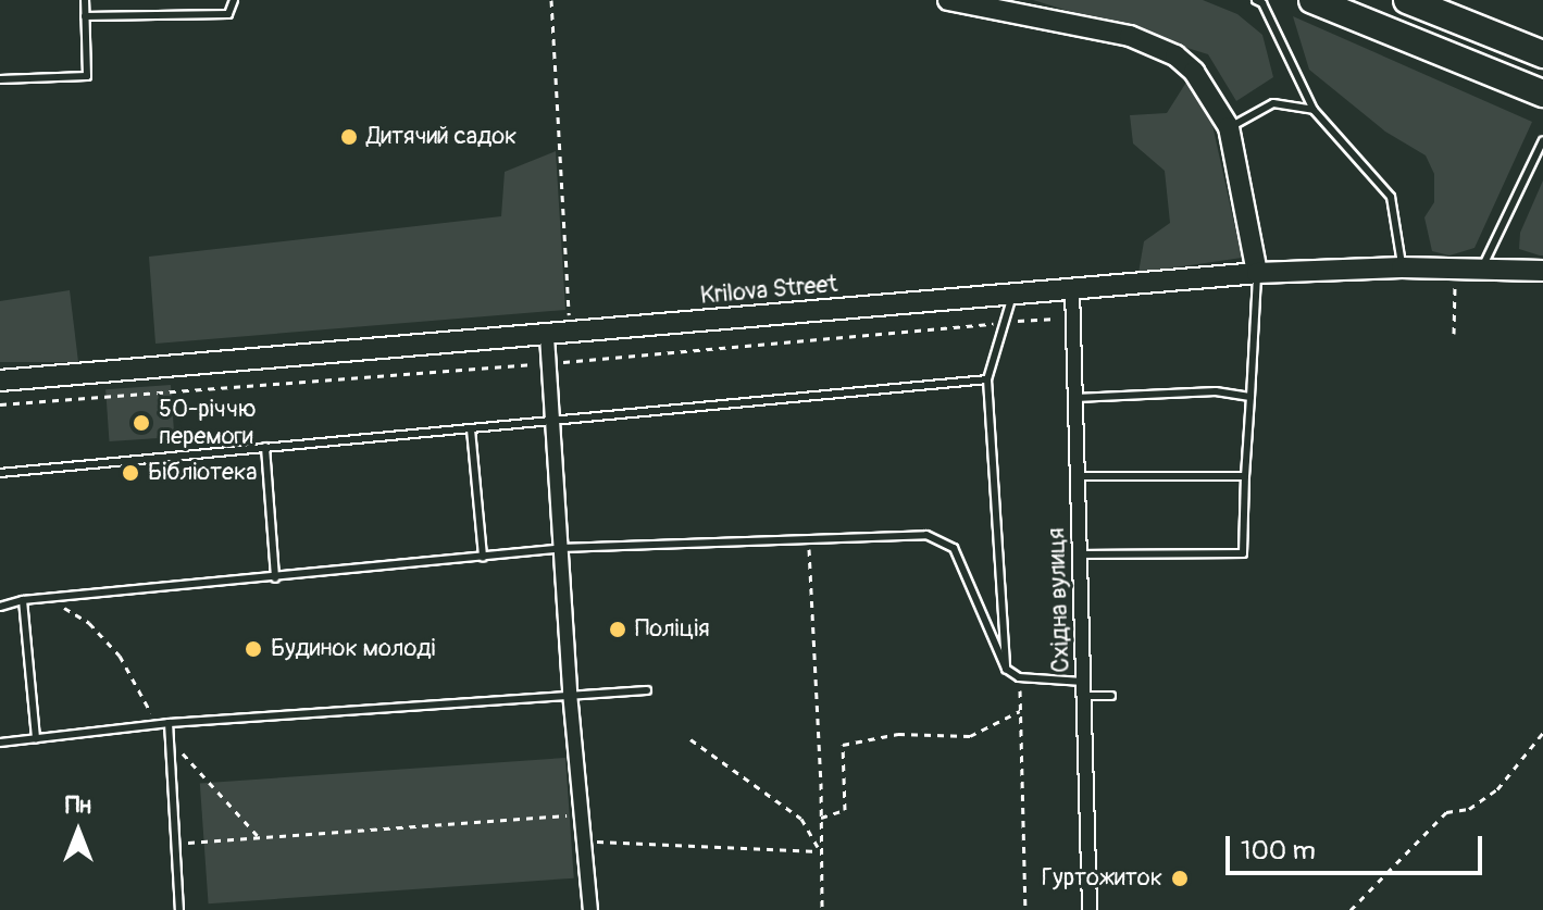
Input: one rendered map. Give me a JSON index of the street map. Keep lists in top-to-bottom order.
{
  "streets": {
    "street": ["Krilova Street", "Східна вулиця"]
  },
  "crossings": [
    ["Krilova Street", "Східна вулиця"]
  ],
  "places": [
    "Дитячий садок",
    "50-річчю перемоги",
    "Бібліотека",
    "Поліція",
    "Будинок молоді",
    "Гуртожиток"
  ],
  "scale_bar": "100 m",
  "north": "top"
}
